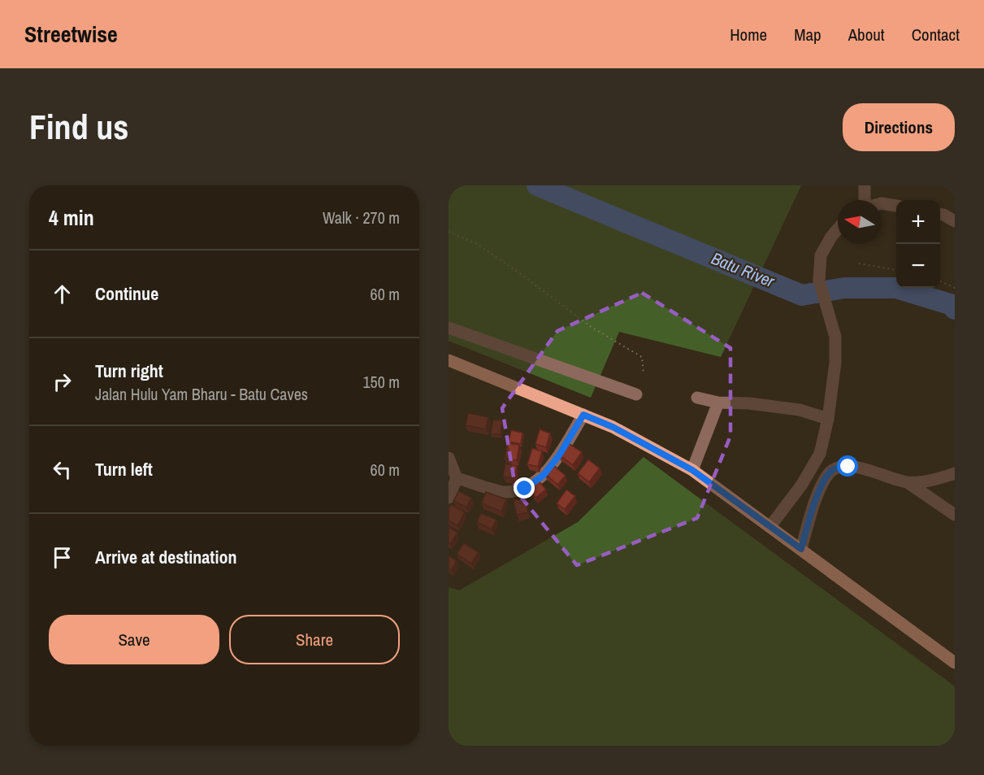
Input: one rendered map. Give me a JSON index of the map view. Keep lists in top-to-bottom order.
{
  "water": ["Batu River"],
  "north": "left",
  "page": {
    "header": "Streetwise",
    "nav": [
      "Home",
      "Map",
      "About",
      "Contact"
    ],
    "buttons": [
      "Directions",
      ["Save", "Share"]
    ],
    "title": "Find us",
    "heading": ["4 min", "Walk · 270 m"],
    "map_buttons": ["+", "−"],
    "list": [
      ["Continue", "60 m"],
      ["Turn right", "Jalan Hulu Yam Bharu - Batu Caves", "150 m"],
      ["Turn left", "60 m"],
      "Arrive at destination"
    ]
  }
}
